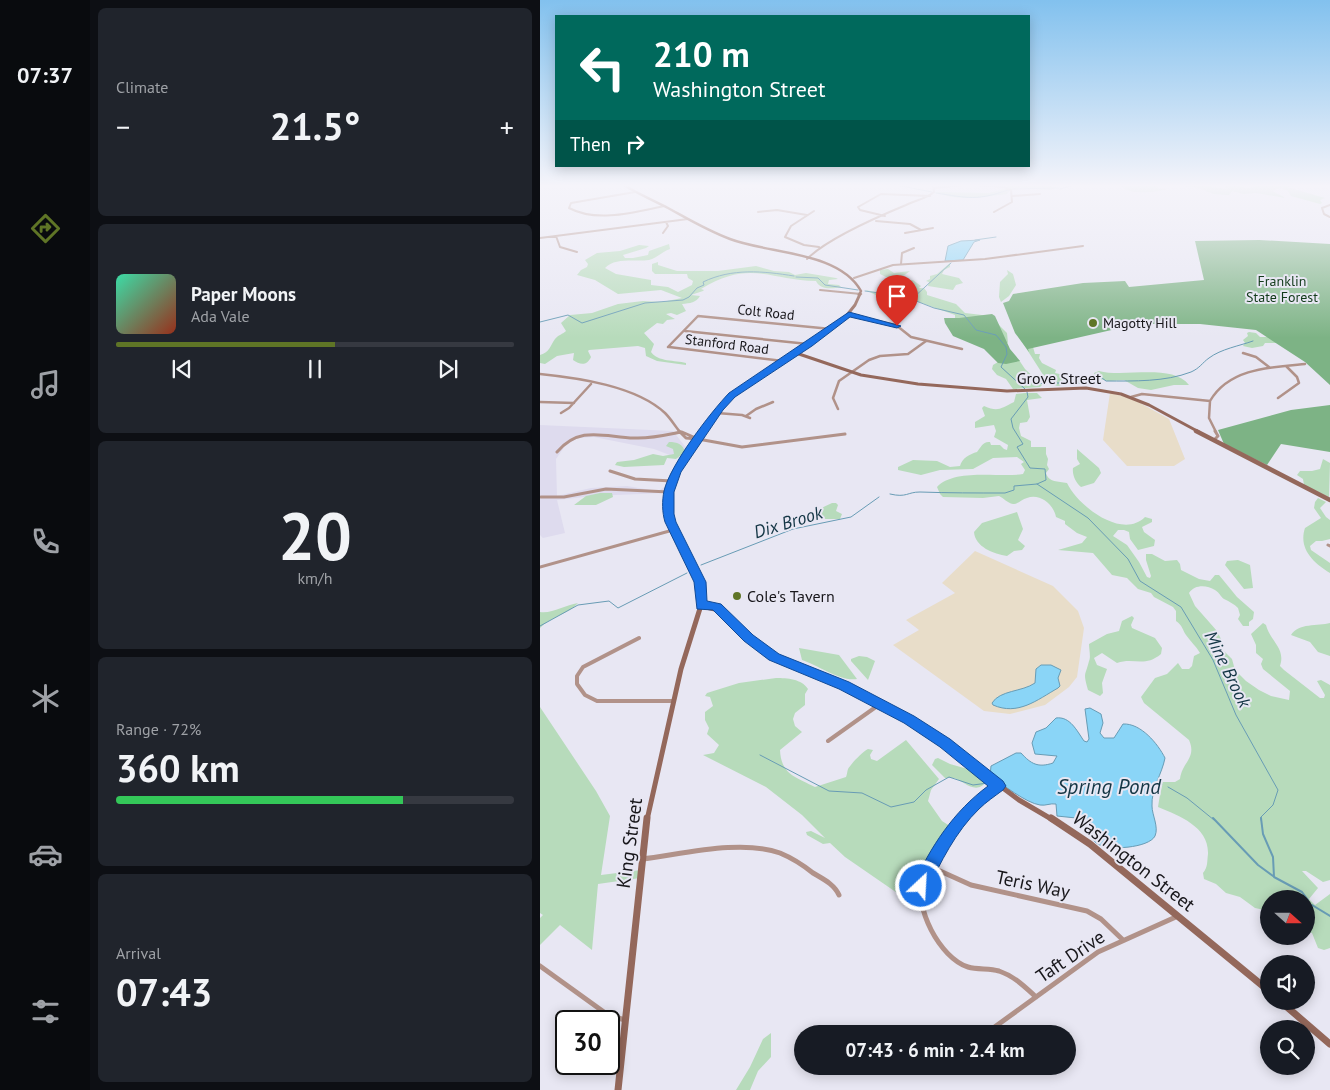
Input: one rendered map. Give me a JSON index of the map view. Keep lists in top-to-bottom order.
{
  "streets": {
    "main road": ["Grove Street", "King Street", "Washington Street"],
    "street": [
      "Colt Road",
      "Stanford Road",
      "Teris Way",
      "Taft Drive"
    ]
  },
  "crossings": [
    ["Colt Road", "Stanford Road"],
    ["King Street", "Washington Street"],
    ["Washington Street", "Taft Drive"],
    ["Teris Way", "Taft Drive"]
  ],
  "water": ["Dix Brook", "Mine Brook", "Spring Pond"],
  "parks": ["Franklin State Forest"],
  "places": ["Magotty Hill", "Cole's Tavern"],
  "north": "right",
  "page": {
    "tabs": "07:37",
    "tile": [
      "Climate",
      ["20", "km/h"],
      ["Range · 72%", "360 km"],
      ["Arrival", "07:43"]
    ],
    "turn": ["210 m", "Washington Street"],
    "heat": ["−", "21.5°", "+"],
    "then": "Then",
    "song": ["Paper Moons", "Ada Vale"],
    "limit": "30",
    "trip": "07:43 · 6 min · 2.4 km"
  }
}
